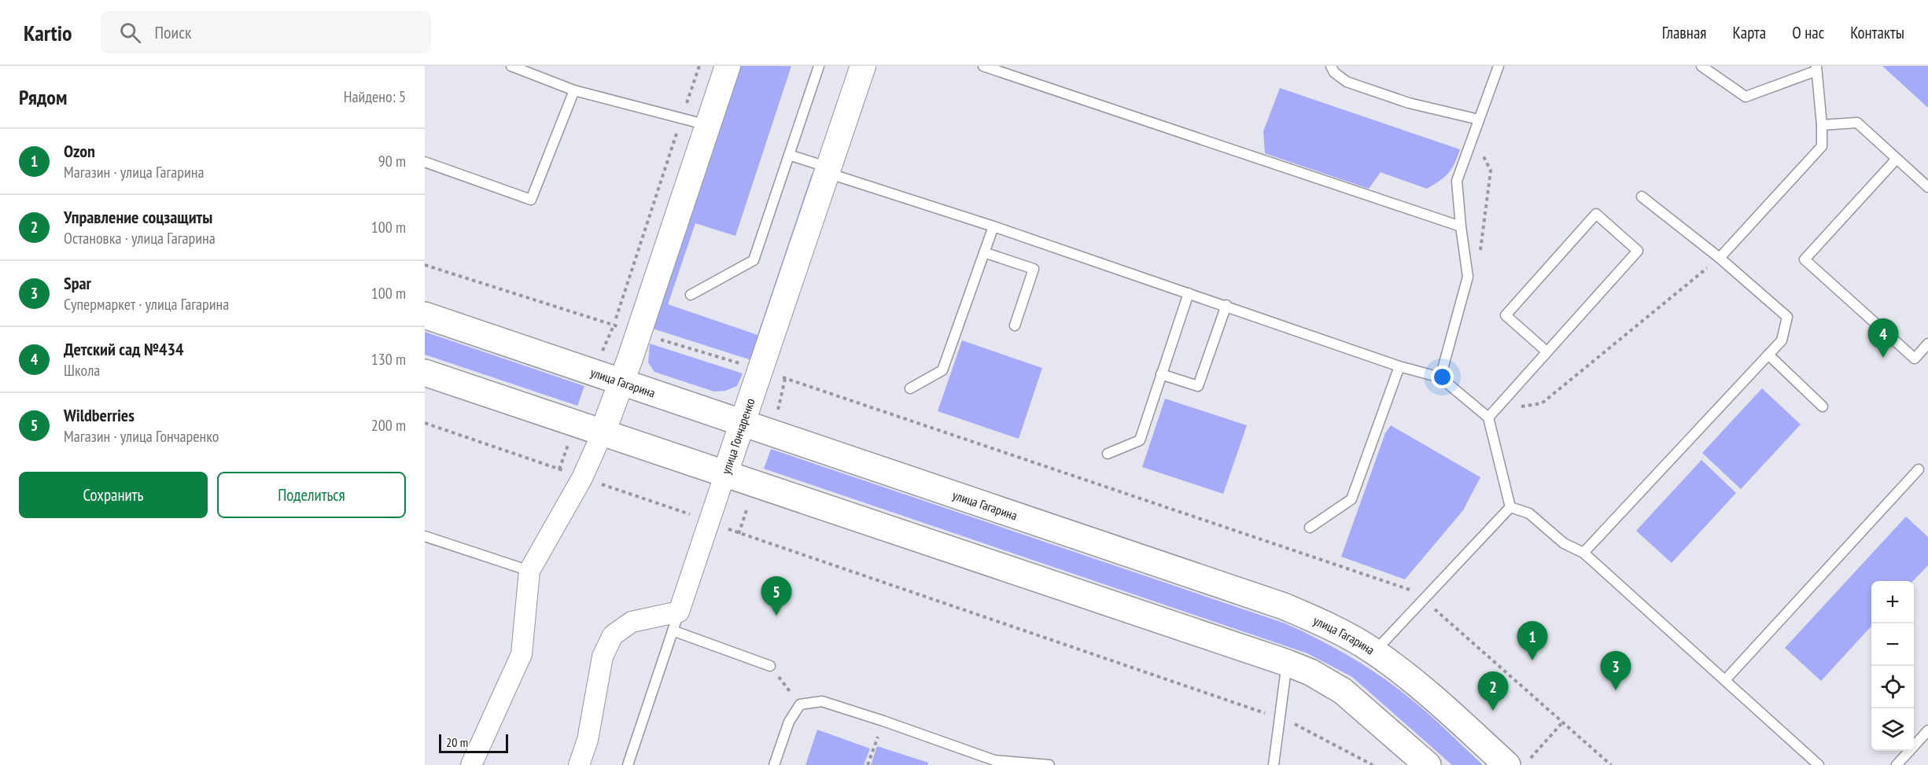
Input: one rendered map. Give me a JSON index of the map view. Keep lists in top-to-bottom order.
{
  "streets": {
    "main road": ["улица Гагарина"],
    "street": ["улица Гончаренко"]
  },
  "crossings": [
    ["улица Гагарина", "улица Гончаренко"]
  ],
  "scale_bar": "20 m",
  "page": {
    "header": "Kartio",
    "search": "Поиск",
    "nav": [
      "Главная",
      "Карта",
      "О нас",
      "Контакты"
    ],
    "heading": ["Рядом", "Найдено: 5"],
    "list": [
      {
        "mark": "1",
        "name": "Ozon",
        "note": "Магазин · улица Гагарина",
        "value": "90 m"
      },
      {
        "mark": "2",
        "name": "Управление соцзащиты",
        "note": "Остановка · улица Гагарина",
        "value": "100 m"
      },
      {
        "mark": "3",
        "name": "Spar",
        "note": "Супермаркет · улица Гагарина",
        "value": "100 m"
      },
      {
        "mark": "4",
        "name": "Детский сад №434",
        "note": "Школа",
        "value": "130 m"
      },
      {
        "mark": "5",
        "name": "Wildberries",
        "note": "Магазин · улица Гончаренко",
        "value": "200 m"
      }
    ],
    "pins": [
      "4",
      "5",
      "1",
      "3",
      "2"
    ],
    "buttons": ["Сохранить", "Поделиться"],
    "map_buttons": ["+", "−"],
    "scale": "20 m"
  }
}
